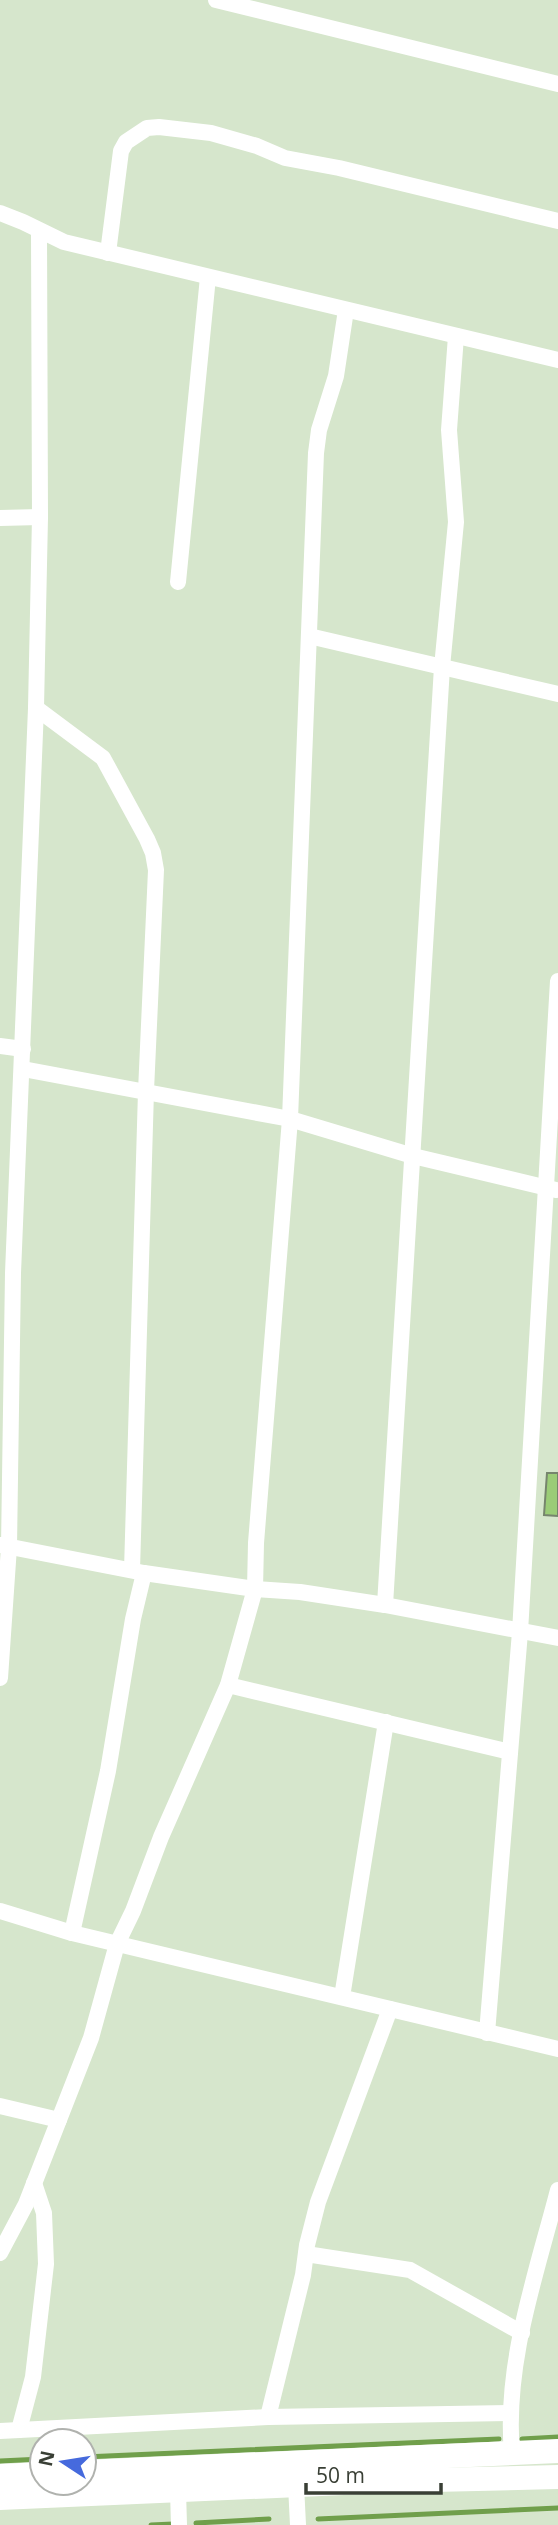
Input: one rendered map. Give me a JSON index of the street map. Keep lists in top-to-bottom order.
{
  "scale_bar": "50 m",
  "north": "left"
}
